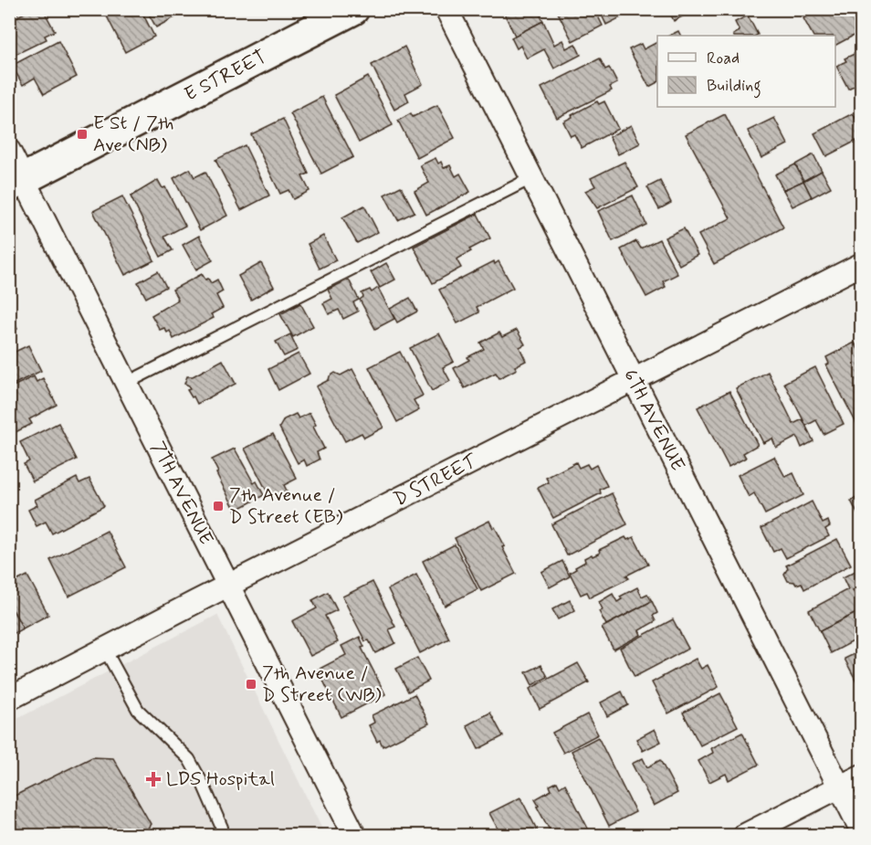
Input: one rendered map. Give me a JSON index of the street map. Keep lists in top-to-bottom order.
{
  "streets": {
    "street": [
      "E STREET",
      "6TH AVENUE",
      "D STREET",
      "7TH AVENUE"
    ]
  },
  "crossings": [
    ["E STREET", "7TH AVENUE"],
    ["6TH AVENUE", "D STREET"],
    ["D STREET", "7TH AVENUE"]
  ],
  "places": {
    "transit": ["E St / 7th Ave (NB)", "7th Avenue / D Street (EB)", "7th Avenue / D Street (WB)"],
    "health": ["LDS Hospital"]
  },
  "legend": ["Road", "Building"]
}
